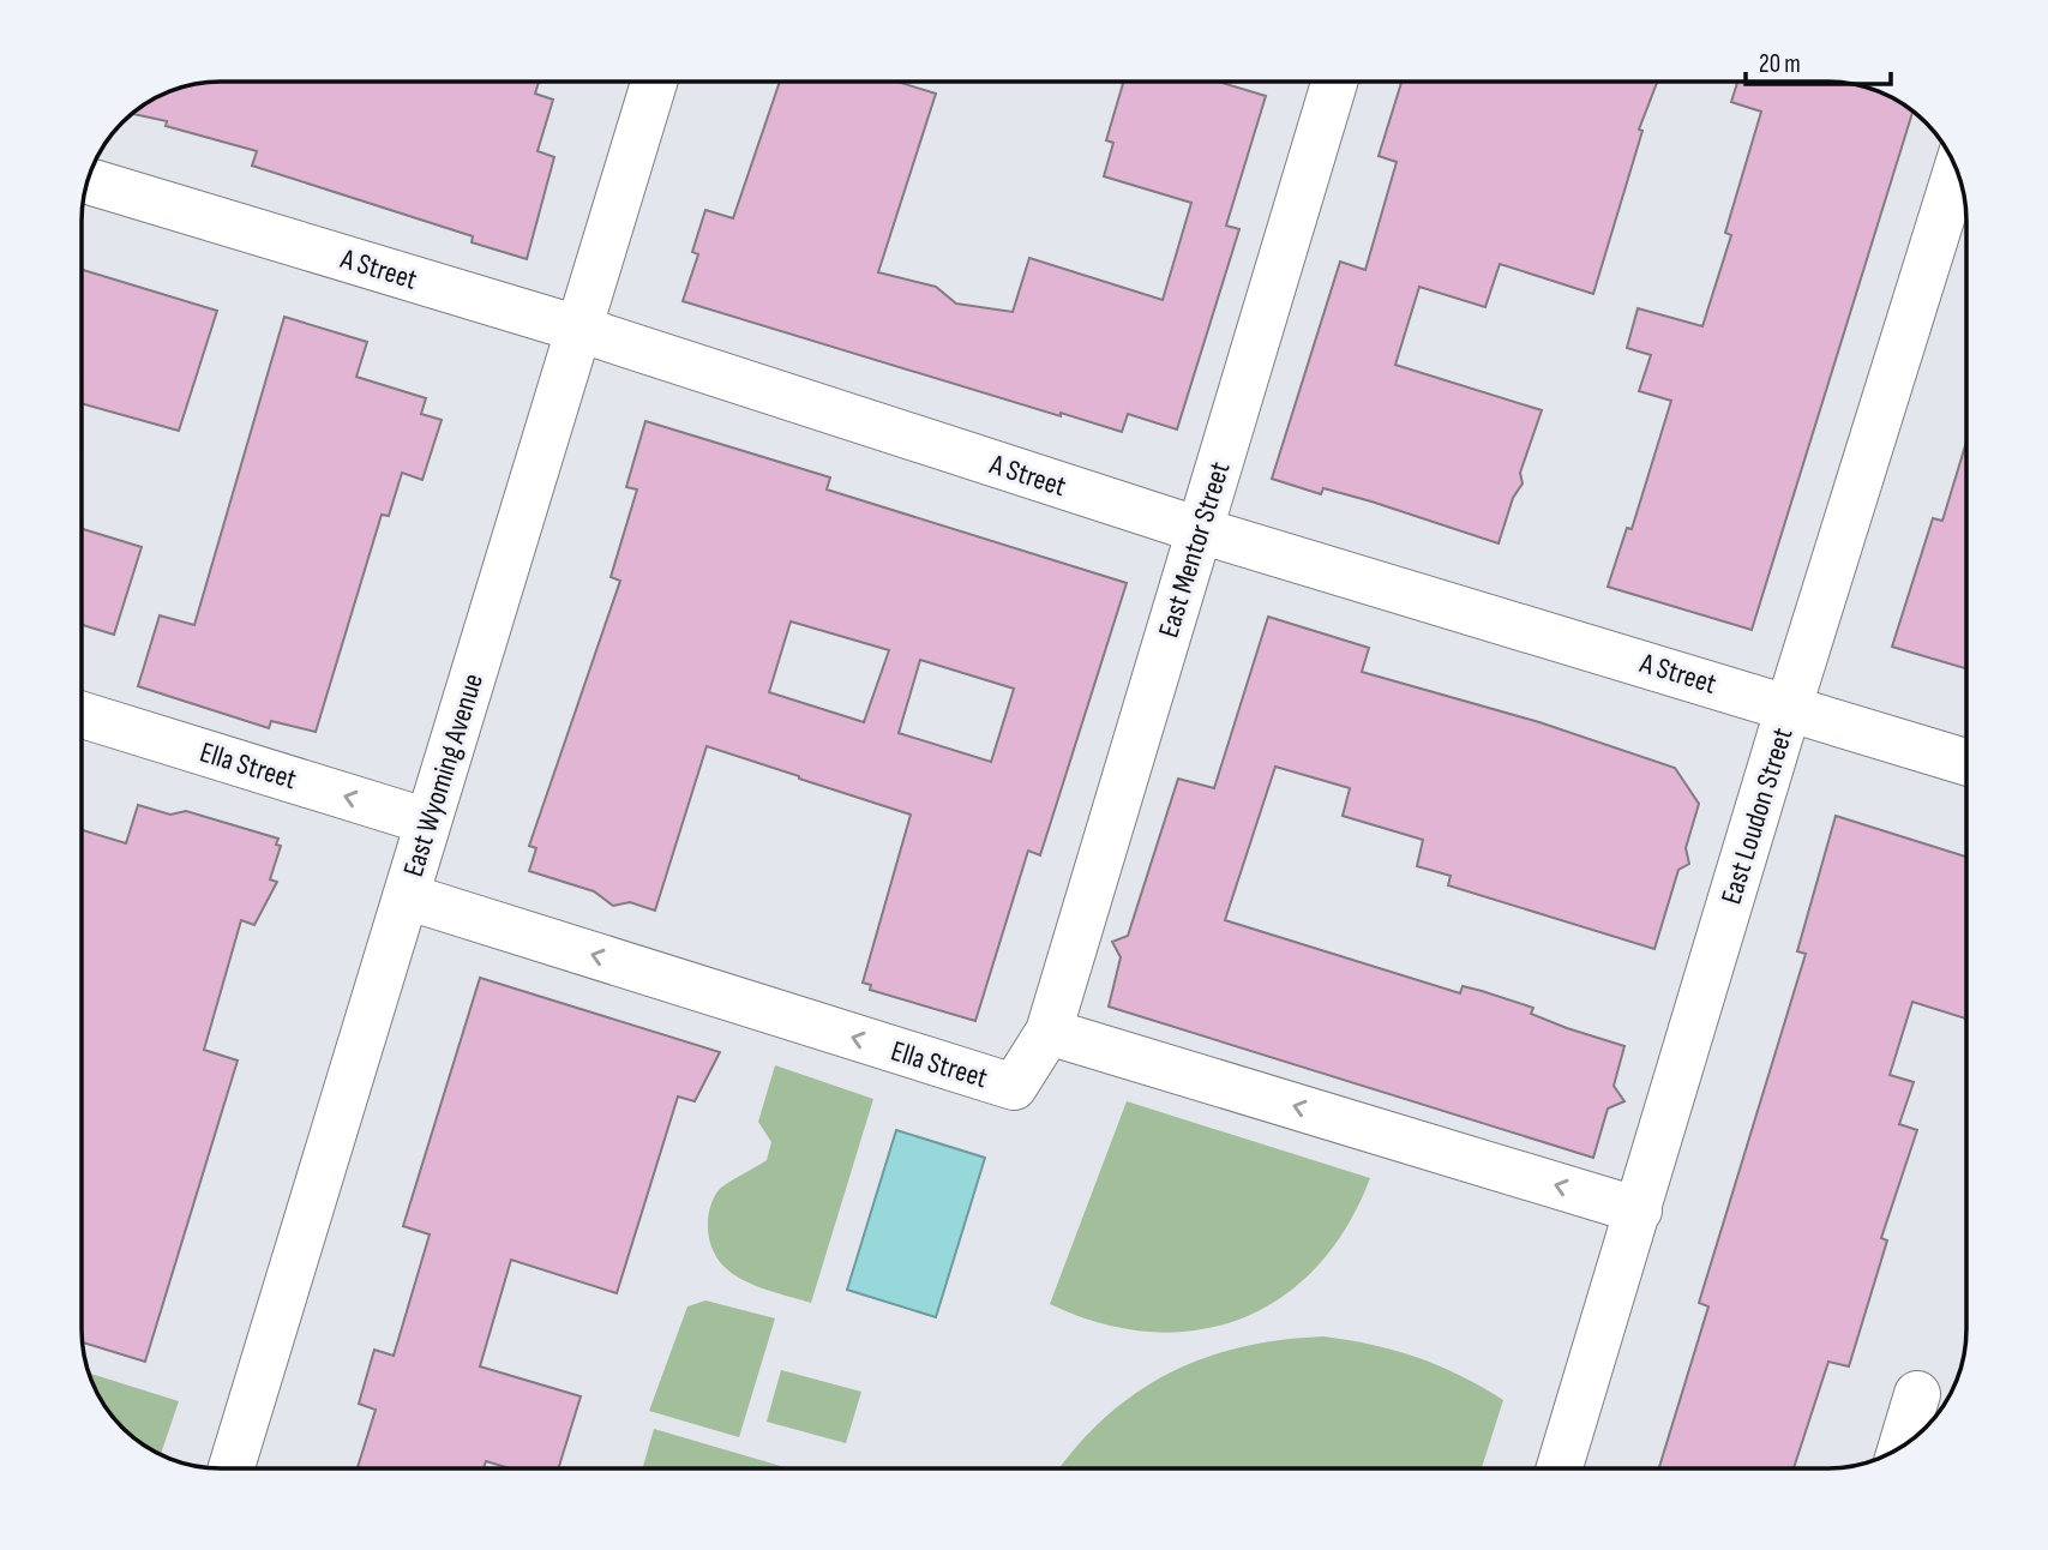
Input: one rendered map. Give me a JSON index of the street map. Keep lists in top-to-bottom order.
{
  "streets": {
    "street": [
      "A Street",
      "East Mentor Street",
      "Ella Street",
      "East Wyoming Avenue",
      "East Loudon Street"
    ]
  },
  "crossings": [
    ["A Street", "East Mentor Street"],
    ["A Street", "East Wyoming Avenue"],
    ["A Street", "East Loudon Street"],
    ["East Mentor Street", "Ella Street"],
    ["Ella Street", "East Wyoming Avenue"]
  ],
  "one_way": ["Ella Street"],
  "scale_bar": "20 m"
}
